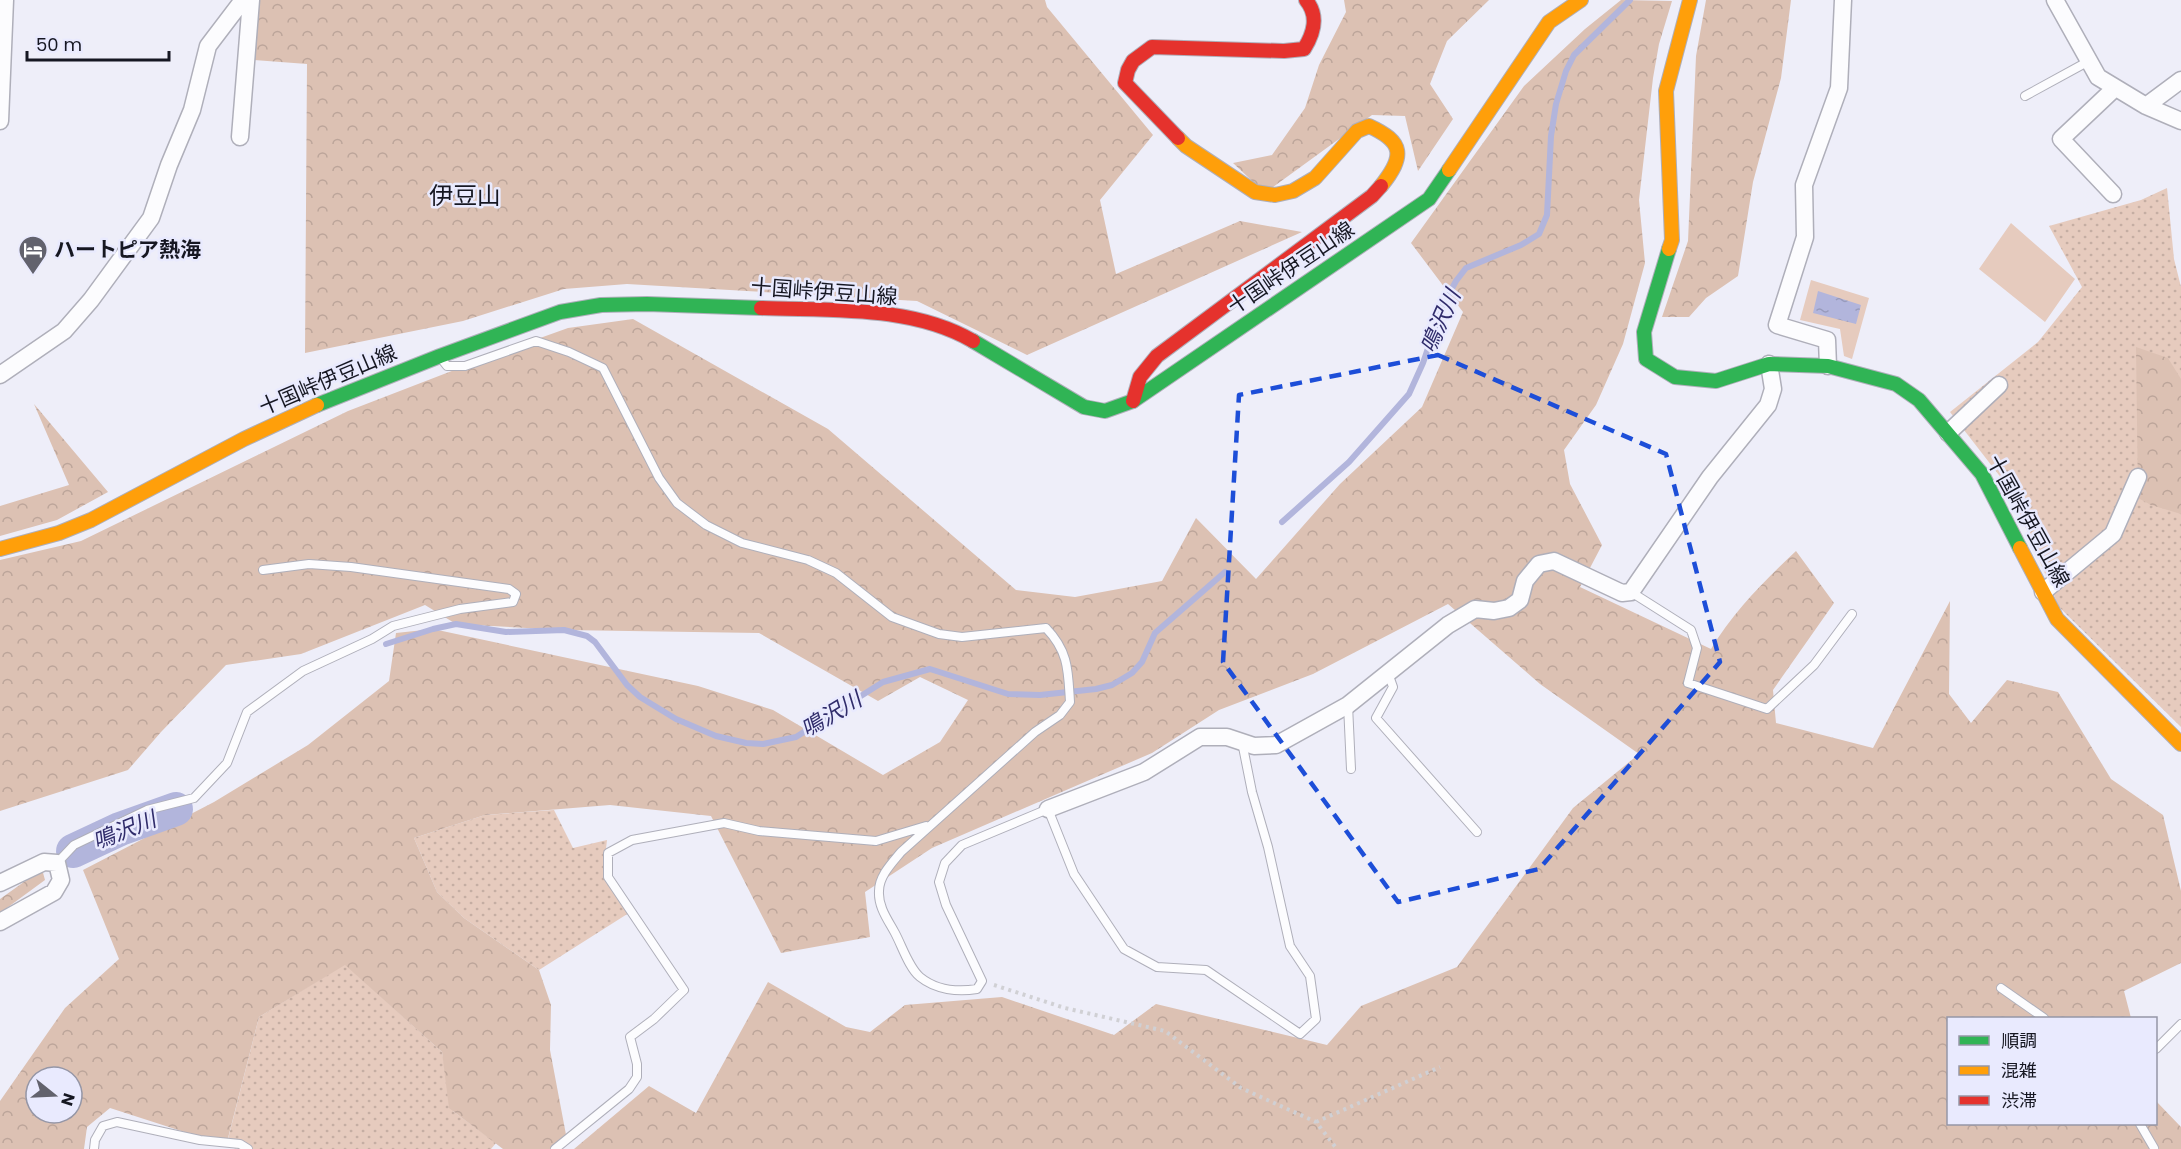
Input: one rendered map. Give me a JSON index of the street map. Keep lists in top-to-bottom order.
{
  "streets": {
    "main road": ["十国峠伊豆山線"]
  },
  "districts": ["伊豆山"],
  "water": ["鳴沢川"],
  "places": {
    "hotel": ["ハートピア熱海"]
  },
  "legend": ["順調", "混雑", "渋滞"],
  "scale_bar": "50 m",
  "north": "right"
}
